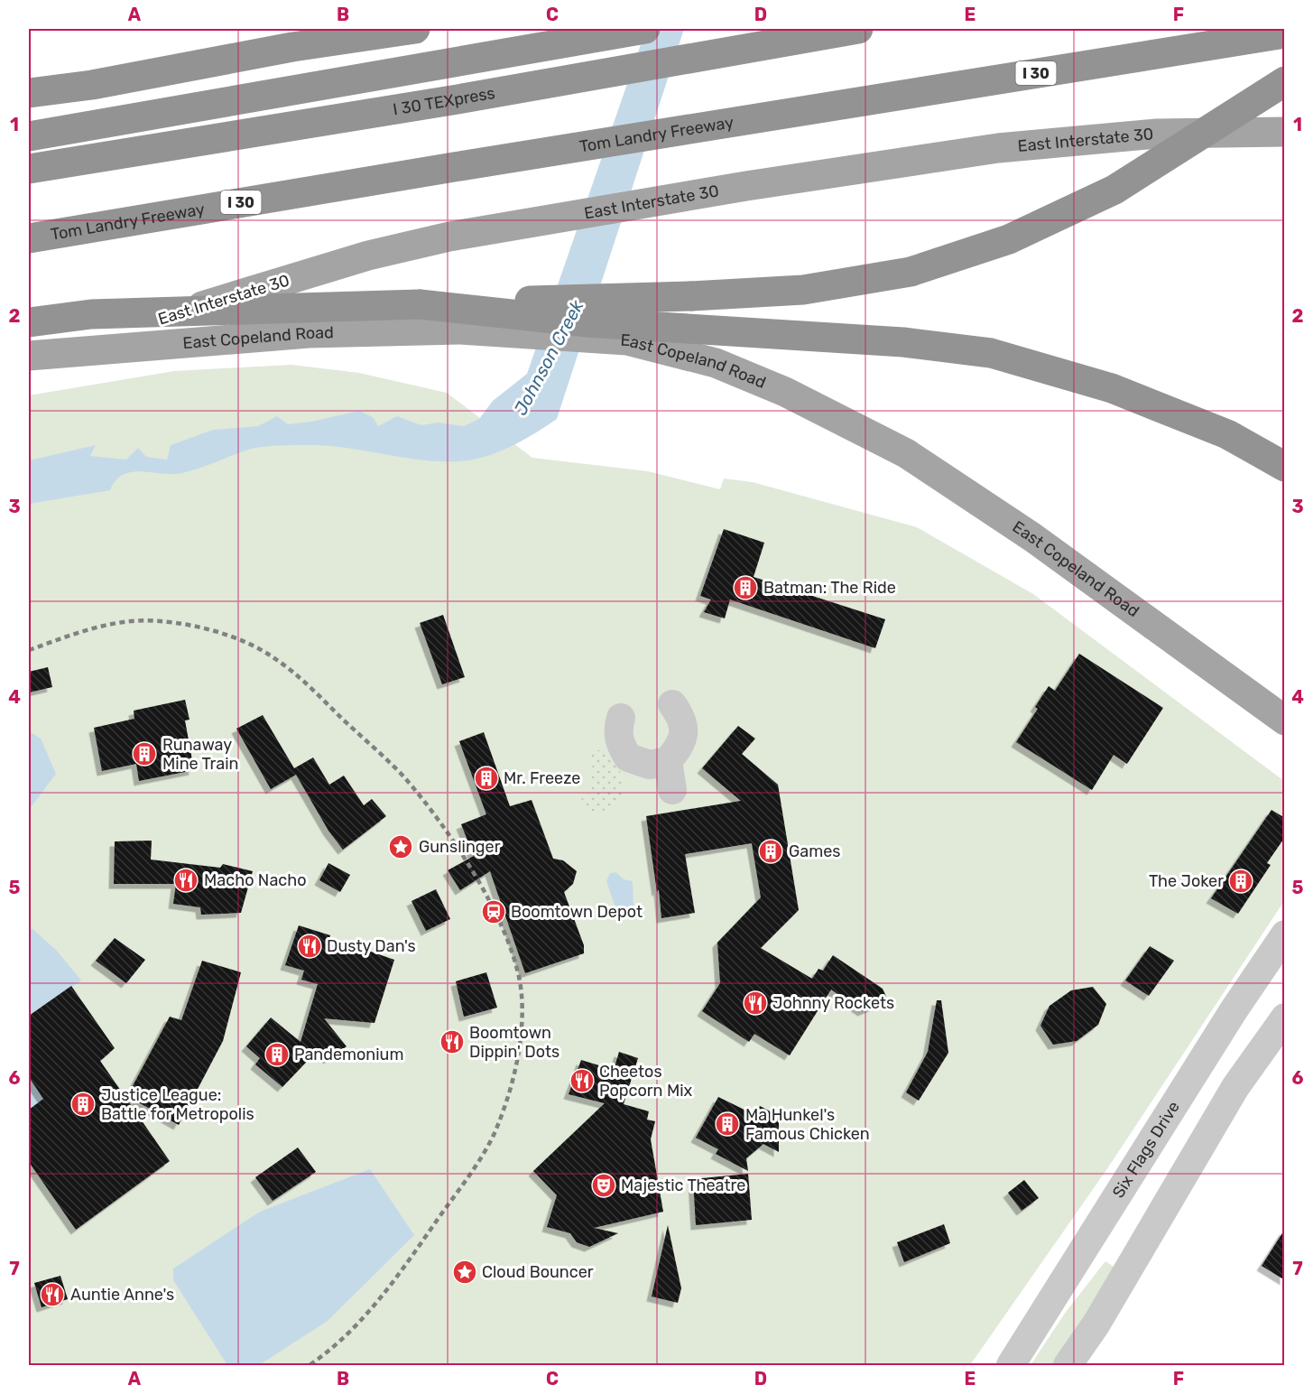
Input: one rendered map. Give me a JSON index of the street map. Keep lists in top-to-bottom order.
{
  "streets": {
    "highway": ["I 30", "I 30 TEXpress", "Tom Landry Freeway"],
    "main road": ["East Interstate 30", "East Copeland Road"],
    "street": ["Six Flags Drive"]
  },
  "crossings": [
    ["East Interstate 30", "East Copeland Road"]
  ],
  "water": ["Johnson Creek"],
  "places": {
    "building": [
      "Batman: The Ride",
      "Runaway Mine Train",
      "Mr. Freeze",
      "Games",
      "The Joker",
      "Pandemonium",
      "Justice League: Battle for Metropolis",
      "Ma Hunkel's Famous Chicken"
    ],
    "place": ["Gunslinger", "Cloud Bouncer"],
    "restaurant": [
      "Macho Nacho",
      "Dusty Dan's",
      "Johnny Rockets",
      "Boomtown Dippin' Dots",
      "Cheetos Popcorn Mix",
      "Auntie Anne's"
    ],
    "station": ["Boomtown Depot"],
    "theatre": ["Majestic Theatre"]
  },
  "grid": {
    "columns": [
      "A",
      "B",
      "C",
      "D",
      "E",
      "F"
    ],
    "rows": [
      "1",
      "2",
      "3",
      "4",
      "5",
      "6",
      "7"
    ]
  }
}
